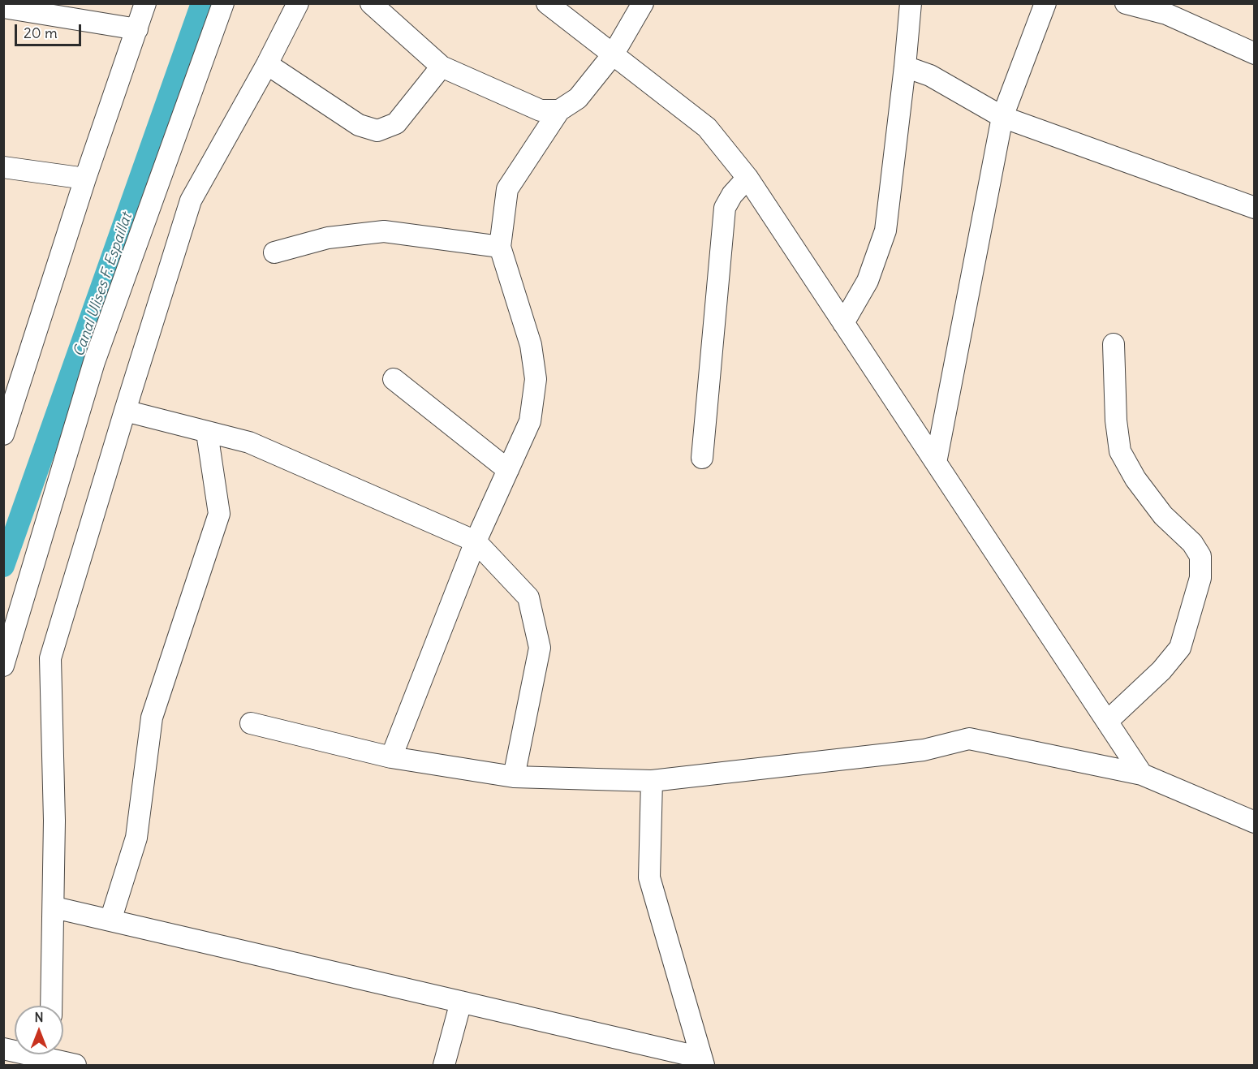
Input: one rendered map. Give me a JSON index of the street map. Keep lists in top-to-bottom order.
{
  "water": ["Canal Ulises F. Espaillat"],
  "scale_bar": "20 m",
  "north": "top"
}
